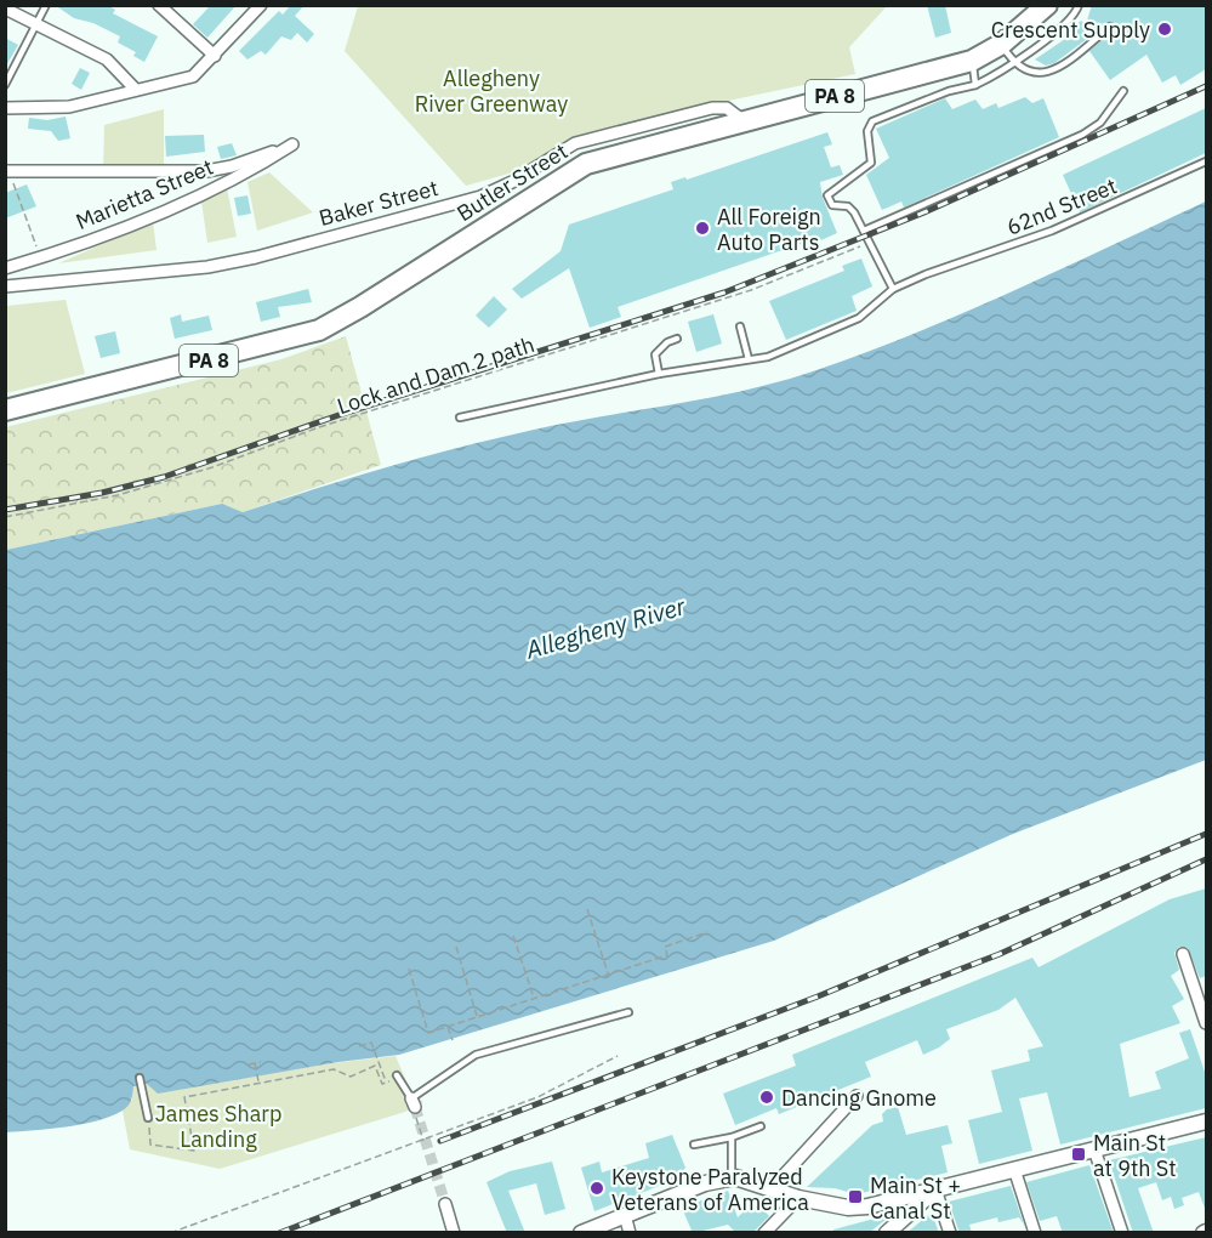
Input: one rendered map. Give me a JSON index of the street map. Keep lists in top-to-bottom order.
{
  "streets": {
    "highway": ["PA 8", "Butler Street"],
    "street": ["Marietta Street", "Baker Street"],
    "lane": ["62nd Street"],
    "path": ["Lock and Dam 2 path"]
  },
  "crossings": [
    ["Butler Street", "Baker Street"]
  ],
  "water": ["Allegheny River"],
  "parks": ["Allegheny River Greenway", "James Sharp Landing"],
  "places": {
    "other": [
      "Crescent Supply",
      "All Foreign Auto Parts",
      "Dancing Gnome",
      "Keystone Paralyzed Veterans of America"
    ],
    "transit": ["Main St at 9th St", "Main St + Canal St"]
  }
}
